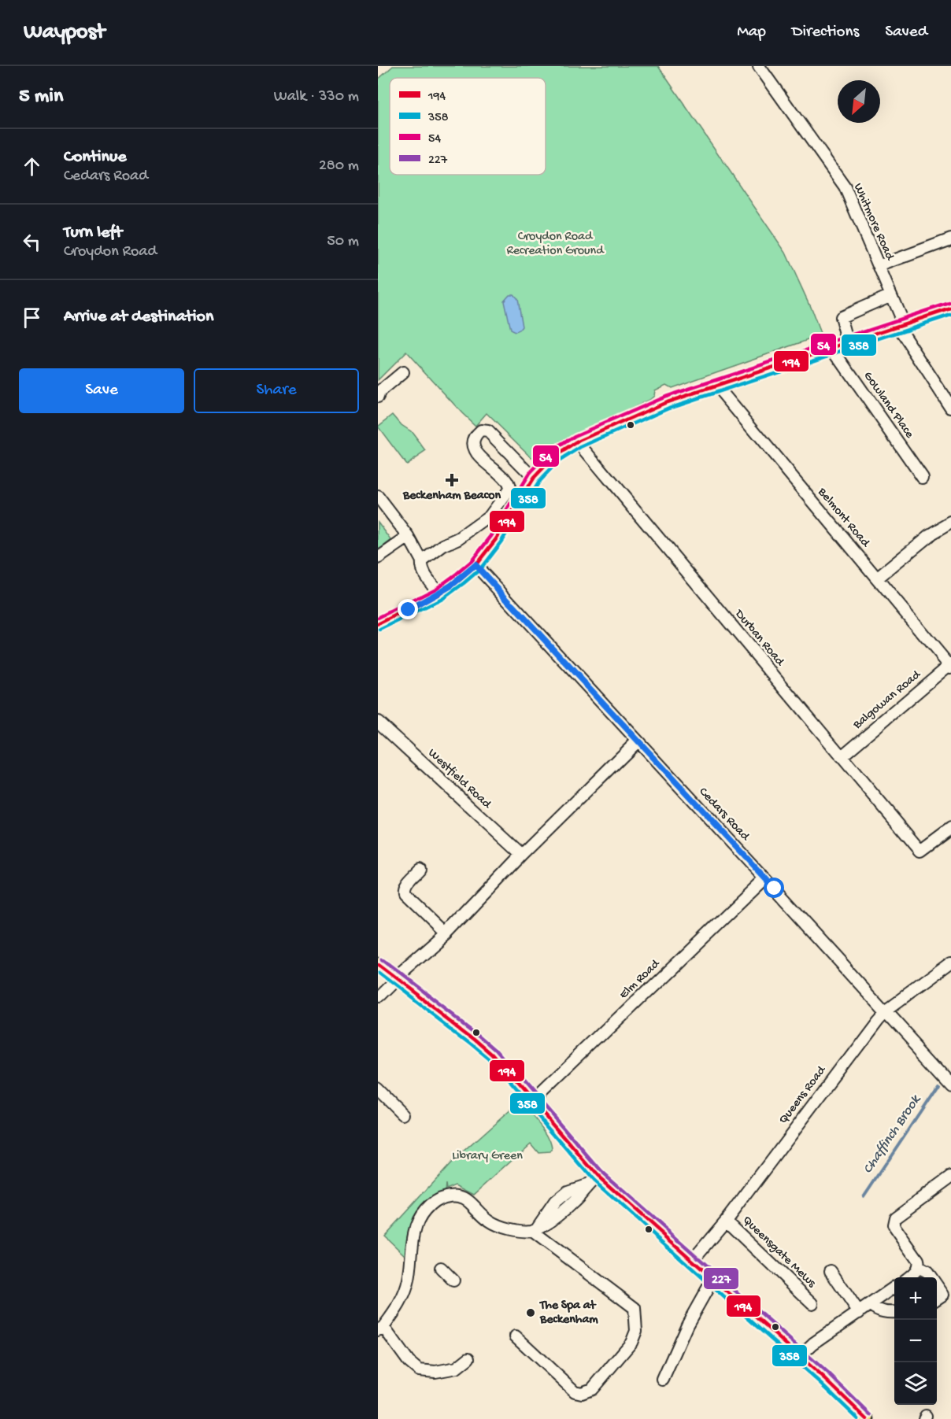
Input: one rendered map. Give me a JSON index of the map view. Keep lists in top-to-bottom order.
{
  "streets": {
    "street": [
      "Whitmore Road",
      "Gowland Place",
      "Belmont Road",
      "Durban Road",
      "Balgowan Road",
      "Westfield Road",
      "Cedars Road",
      "Elm Road",
      "Queens Road",
      "Queensgate Mews"
    ]
  },
  "crossings": [
    ["Belmont Road", "Balgowan Road"],
    ["Durban Road", "Balgowan Road"],
    ["Cedars Road", "Elm Road"],
    ["Cedars Road", "Queens Road"],
    ["Queens Road", "Queensgate Mews"]
  ],
  "water": ["Chaffinch Brook"],
  "parks": ["Croydon Road Recreation Ground", "Library Green"],
  "places": {
    "health": ["Beckenham Beacon"],
    "other": ["The Spa at Beckenham"]
  },
  "lines": [
    "transit line 54",
    "transit line 194",
    "transit line 358",
    "transit line 227"
  ],
  "legend": [
    "194",
    "358",
    "54",
    "227"
  ],
  "north": "bottom left",
  "page": {
    "header": "Waypost",
    "nav": ["Map", "Directions", "Saved"],
    "heading": ["5 min", "Walk · 330 m"],
    "list": [
      ["Continue", "Cedars Road", "280 m"],
      ["Turn left", "Croydon Road", "50 m"],
      "Arrive at destination"
    ],
    "buttons": ["Save", "Share"],
    "map_buttons": ["+", "−"]
  }
}
